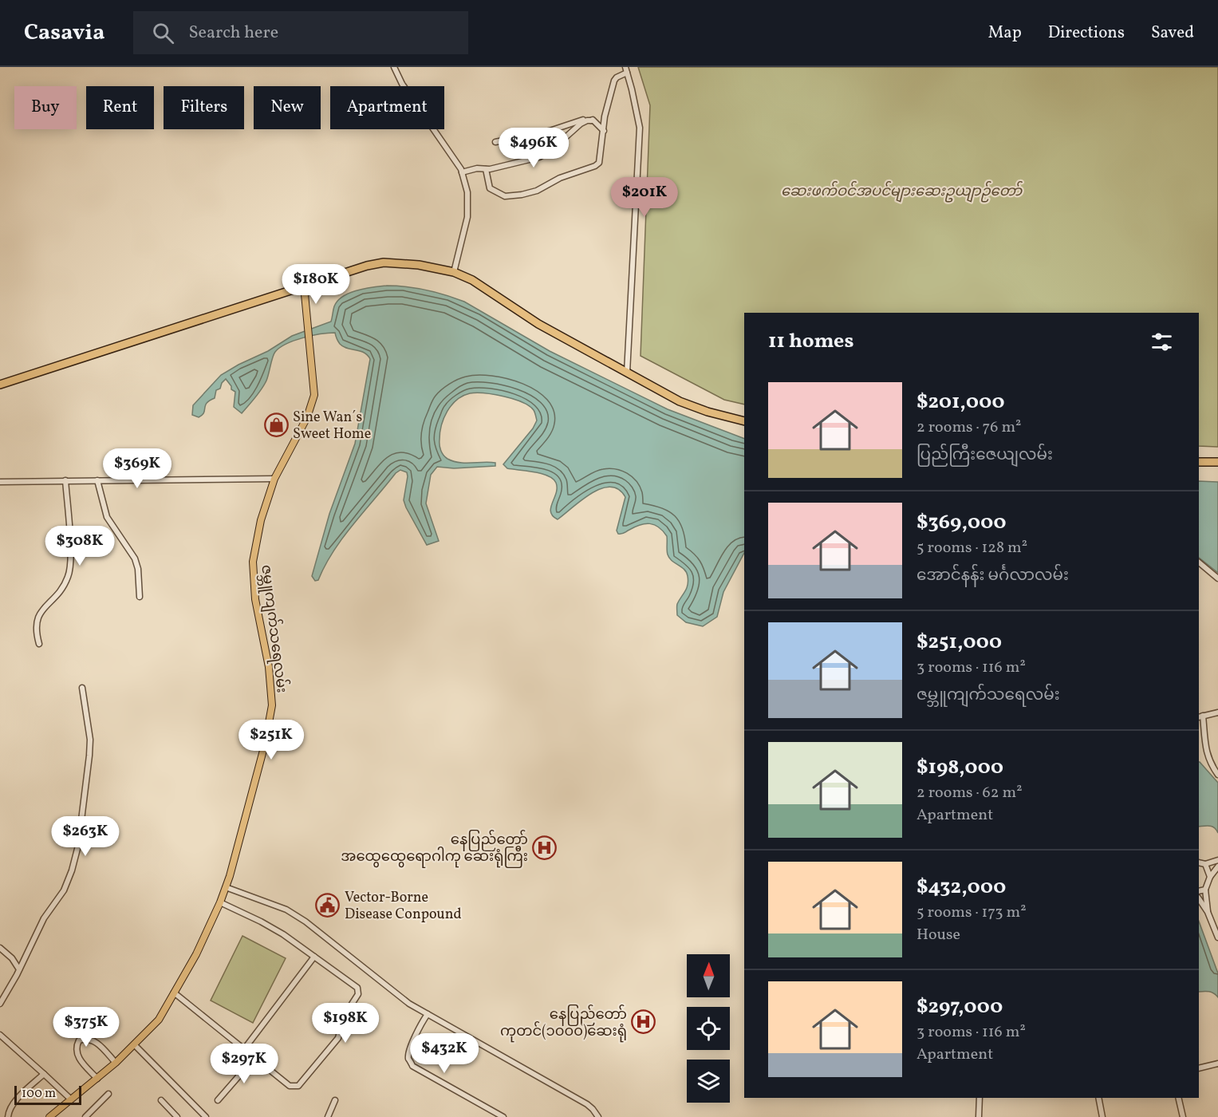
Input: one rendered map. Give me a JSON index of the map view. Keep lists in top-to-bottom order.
{
  "streets": {
    "main road": ["ဇမ္ဘူကျက်သရေလမ်း"]
  },
  "parks": ["ဆေးဖက်ဝင်အပင်များဆေးဥယျာဉ်တော်"],
  "places": {
    "shop": ["Sine Wan´s Sweet Home"],
    "hospital": ["နေပြည်တော် အထွေထွေရောဂါကု ဆေးရုံကြီး", "နေပြည်တော် ကုတင်(၁၀၀၀)ဆေးရုံ"],
    "public building": ["Vector-Borne Disease Conpound"]
  },
  "scale_bar": "100 m",
  "north": "top",
  "page": {
    "header": "Casavia",
    "search": "Search here",
    "nav": ["Map", "Directions", "Saved"],
    "chip": [
      "Buy",
      "Rent",
      "Filters",
      "New",
      "Apartment"
    ],
    "price": [
      "$496K",
      "$201K",
      "$180K",
      "$369K",
      "$308K",
      "$251K",
      "$263K",
      "$198K",
      "$375K",
      "$432K",
      "$297K"
    ],
    "heading": "11 homes",
    "list": [
      {
        "name": "$201,000",
        "note": "2 rooms · 76 m² · ပြည်ကြီးဇေယျလမ်း"
      },
      {
        "name": "$369,000",
        "note": "5 rooms · 128 m² · အောင်နန်း မင်္ဂလာလမ်း"
      },
      {
        "name": "$251,000",
        "note": "3 rooms · 116 m² · ဇမ္ဘူကျက်သရေလမ်း"
      },
      {
        "name": "$198,000",
        "note": "2 rooms · 62 m² · Apartment"
      },
      {
        "name": "$432,000",
        "note": "5 rooms · 173 m² · House"
      },
      {
        "name": "$297,000",
        "note": "3 rooms · 116 m² · Apartment"
      }
    ],
    "scale": "100 m"
  }
}
